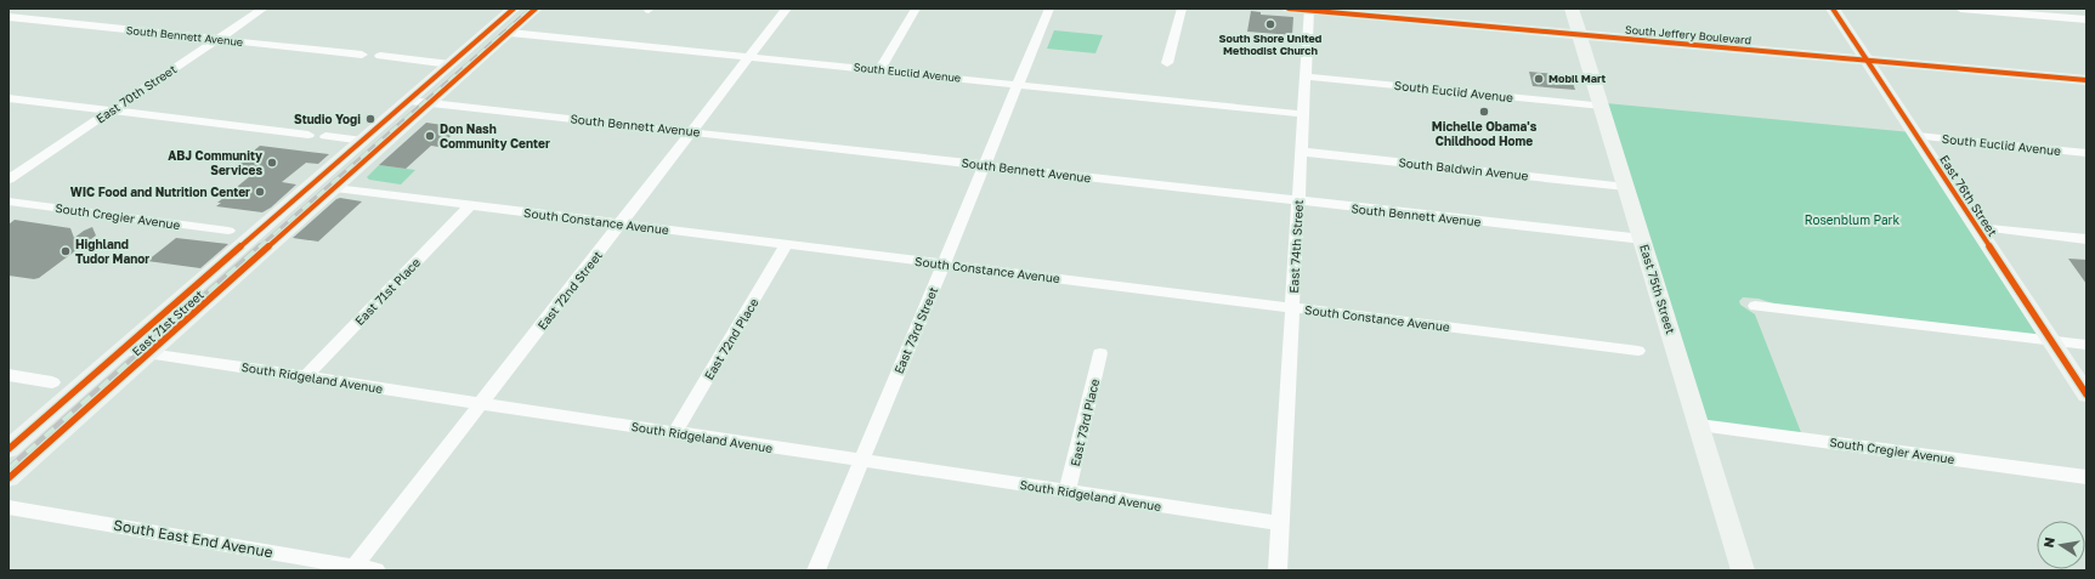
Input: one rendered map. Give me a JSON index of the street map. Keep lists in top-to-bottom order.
{
  "streets": {
    "main road": [
      "South Jeffery Boulevard",
      "East 76th Street",
      "East 75th Street",
      "East 71st Street"
    ],
    "street": [
      "South Bennett Avenue",
      "South Euclid Avenue",
      "East 70th Street",
      "South Baldwin Avenue",
      "South Cregier Avenue",
      "South Constance Avenue",
      "East 74th Street",
      "East 72nd Street",
      "East 71st Place",
      "East 73rd Street",
      "East 72nd Place",
      "South Ridgeland Avenue",
      "East 73rd Place",
      "South East End Avenue"
    ]
  },
  "crossings": [
    ["South Jeffery Boulevard", "East 76th Street"],
    ["South Jeffery Boulevard", "East 74th Street"],
    ["South Jeffery Boulevard", "East 75th Street"],
    ["South Bennett Avenue", "East 70th Street"],
    ["South Bennett Avenue", "East 74th Street"],
    ["South Bennett Avenue", "East 75th Street"],
    ["South Bennett Avenue", "East 72nd Street"],
    ["South Bennett Avenue", "East 71st Street"],
    ["South Bennett Avenue", "East 73rd Street"],
    ["South Euclid Avenue", "East 76th Street"],
    ["South Euclid Avenue", "East 74th Street"],
    ["South Euclid Avenue", "East 75th Street"],
    ["South Euclid Avenue", "East 72nd Street"],
    ["South Euclid Avenue", "East 71st Street"],
    ["South Euclid Avenue", "East 73rd Street"],
    ["South Baldwin Avenue", "East 74th Street"],
    ["South Baldwin Avenue", "East 75th Street"],
    ["South Cregier Avenue", "East 75th Street"],
    ["South Constance Avenue", "East 74th Street"],
    ["South Constance Avenue", "East 72nd Street"],
    ["South Constance Avenue", "East 71st Place"],
    ["South Constance Avenue", "East 71st Street"],
    ["South Constance Avenue", "East 73rd Street"],
    ["South Constance Avenue", "East 72nd Place"],
    ["East 74th Street", "South Ridgeland Avenue"],
    ["East 72nd Street", "South Ridgeland Avenue"],
    ["East 72nd Street", "South East End Avenue"],
    ["East 71st Place", "South Ridgeland Avenue"],
    ["East 71st Street", "South Ridgeland Avenue"],
    ["East 73rd Street", "South Ridgeland Avenue"],
    ["East 72nd Place", "South Ridgeland Avenue"],
    ["South Ridgeland Avenue", "East 73rd Place"]
  ],
  "parks": ["Rosenblum Park"],
  "places": [
    "South Shore United Methodist Church",
    "Mobil Mart",
    "Michelle Obama's Childhood Home",
    "Studio Yogi",
    "Don Nash Community Center",
    "ABJ Community Services",
    "WIC Food and Nutrition Center",
    "Highland Tudor Manor"
  ],
  "north": "left"
}
